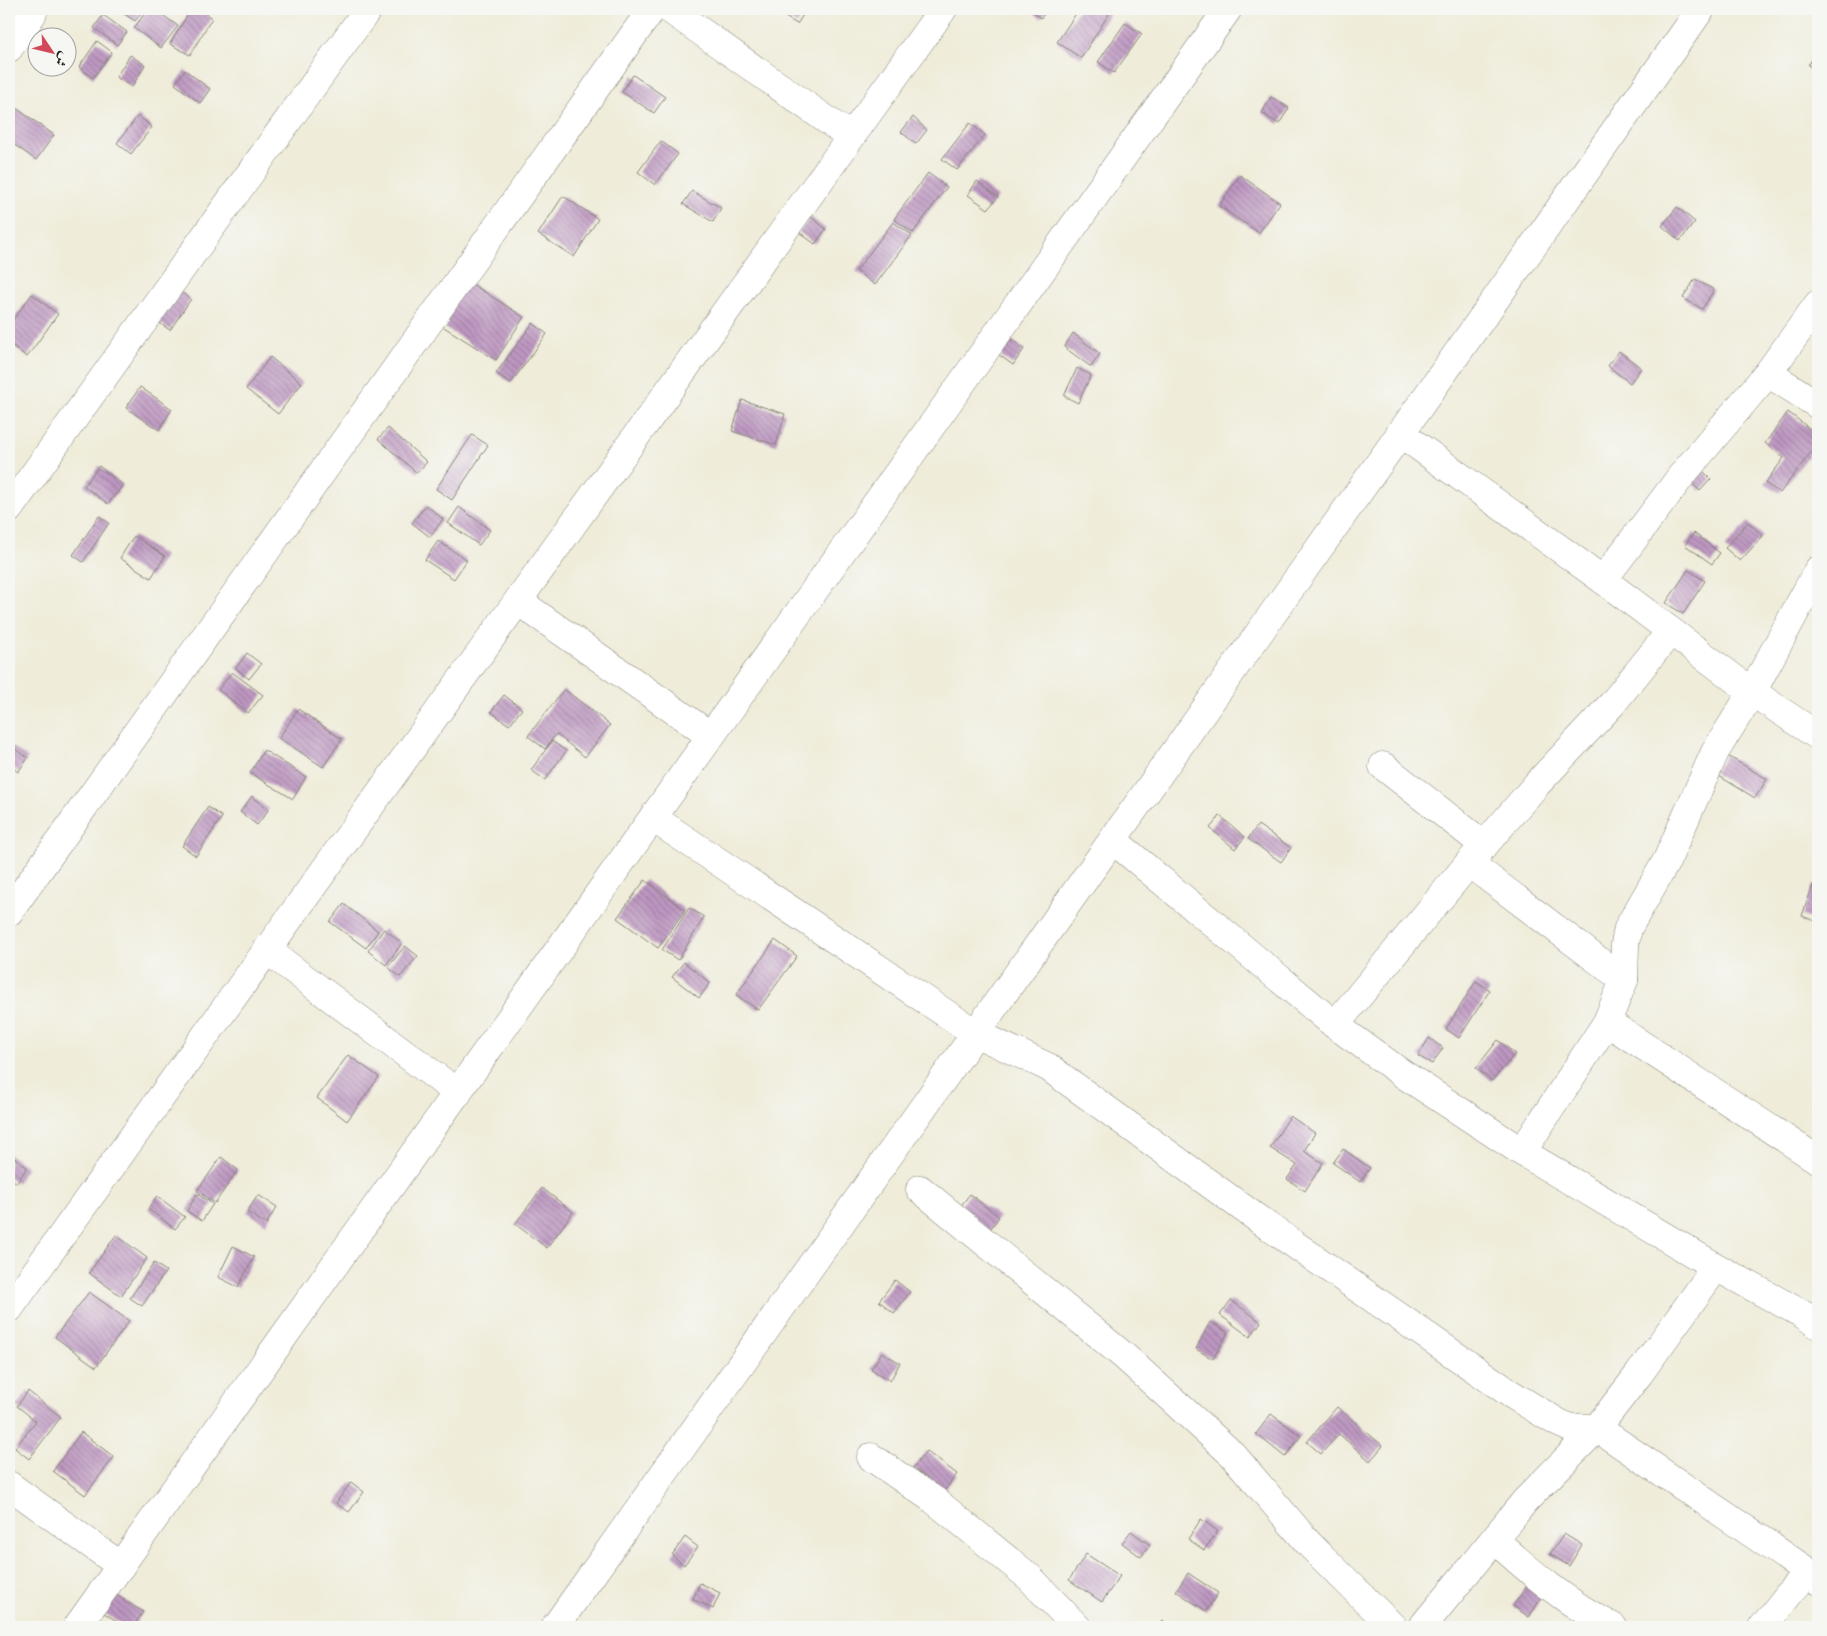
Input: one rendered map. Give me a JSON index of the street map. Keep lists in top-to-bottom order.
{
  "north": "bottom right"
}
